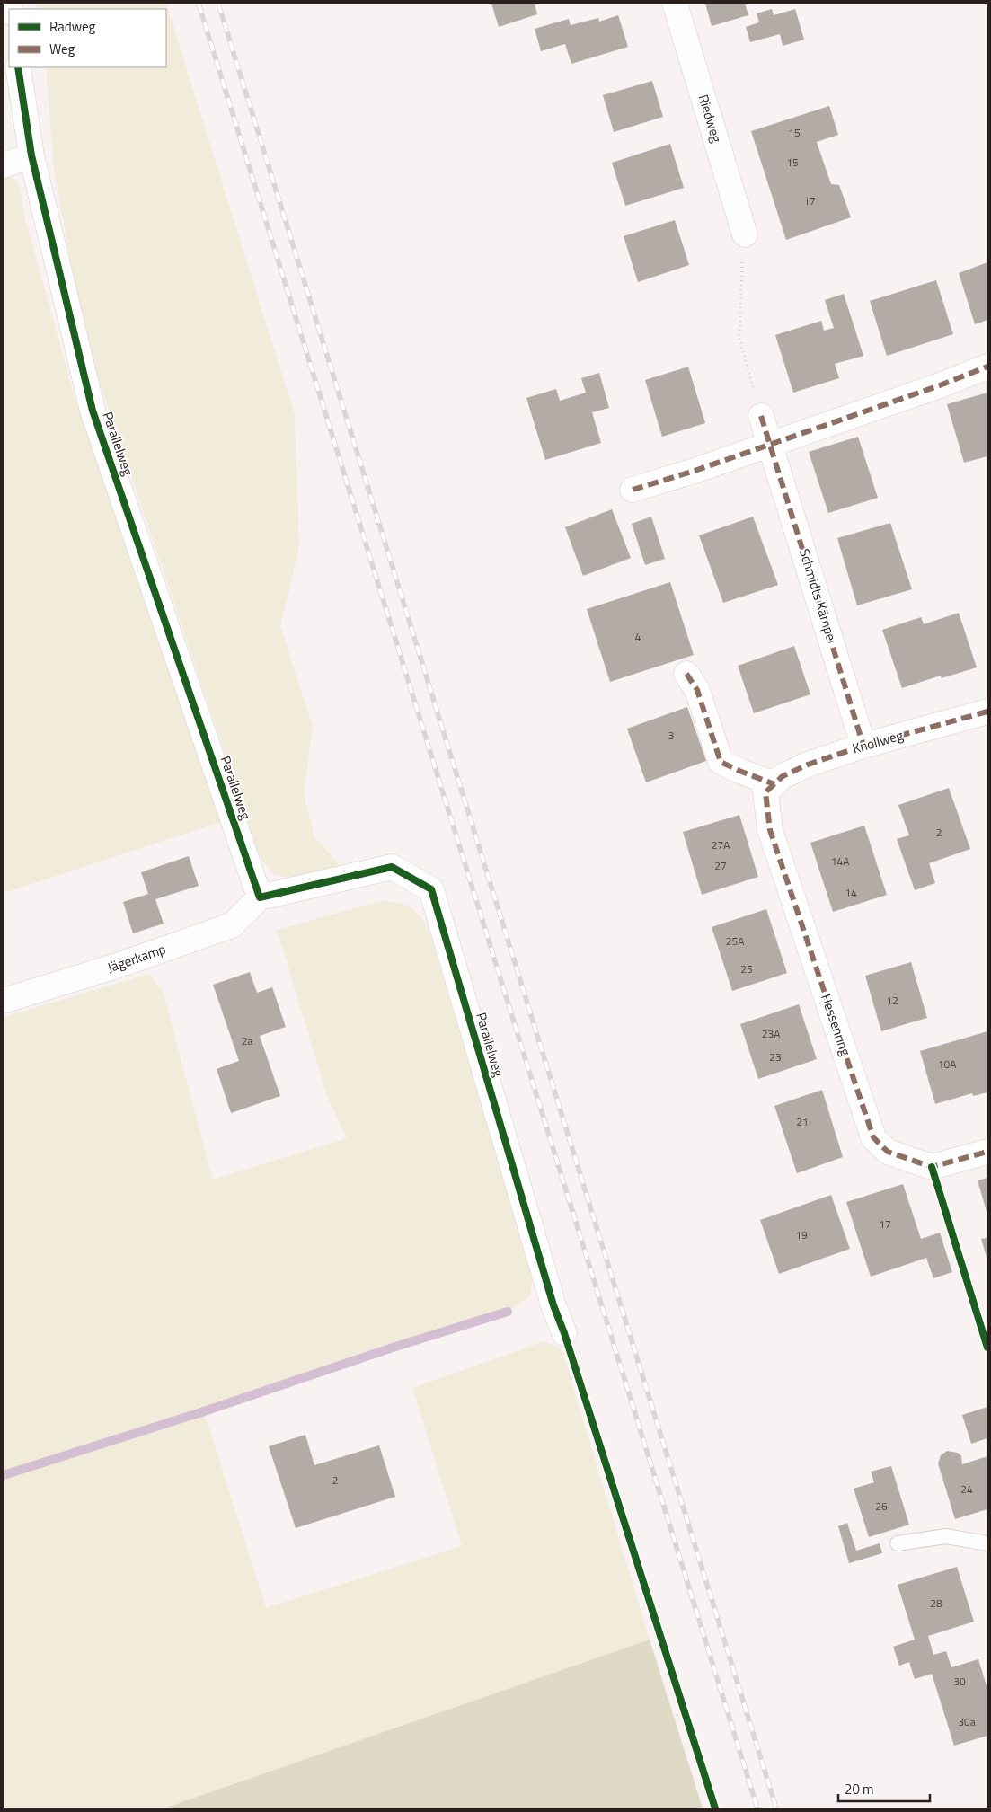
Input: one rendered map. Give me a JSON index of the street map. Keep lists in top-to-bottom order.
{
  "streets": {
    "street": [
      "Riedweg",
      "Parallelweg",
      "Schmidts Kämpe",
      "Knollweg",
      "Jägerkamp",
      "Hessenring"
    ]
  },
  "crossings": [
    ["Parallelweg", "Jägerkamp"],
    ["Schmidts Kämpe", "Knollweg"],
    ["Knollweg", "Hessenring"]
  ],
  "house_numbers": [
    "15",
    "15",
    "17",
    "4",
    "3",
    "2",
    "27A",
    "14A",
    "27",
    "14",
    "25A",
    "25",
    "12",
    "23A",
    "2a",
    "23",
    "10A",
    "21",
    "17",
    "19",
    "2",
    "24",
    "26",
    "28",
    "30",
    "30a"
  ],
  "legend": ["Radweg", "Weg"],
  "scale_bar": "20 m"
}
